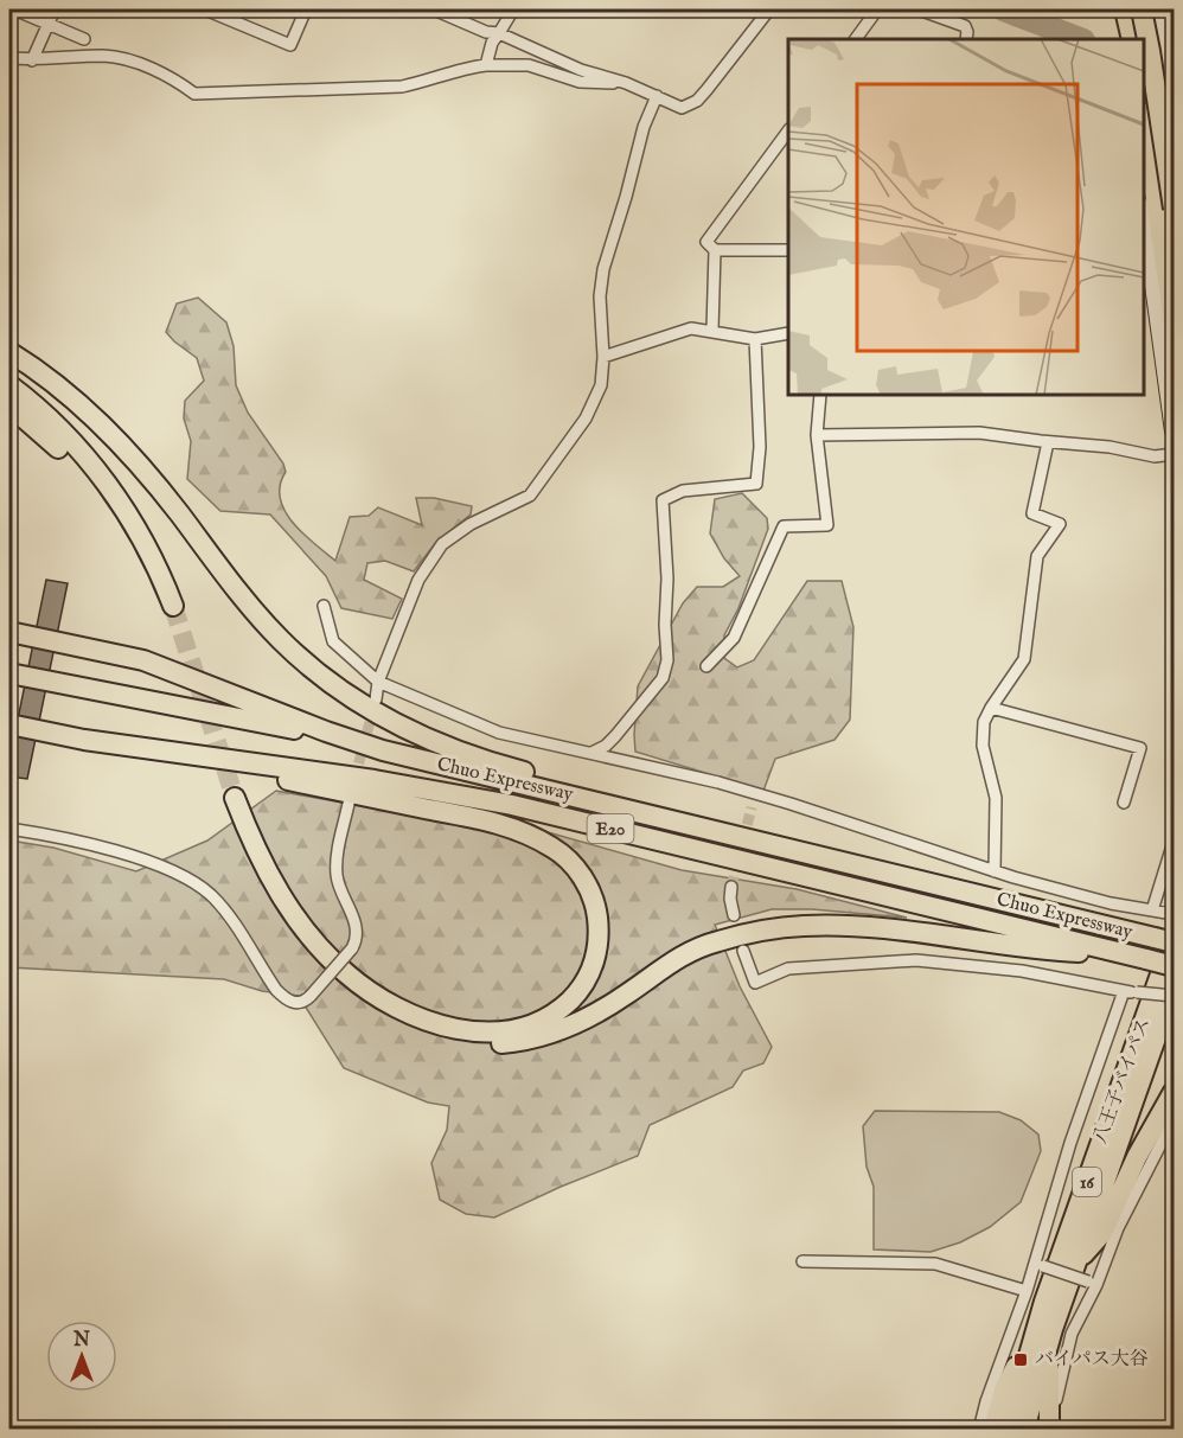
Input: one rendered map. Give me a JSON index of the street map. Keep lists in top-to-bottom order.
{
  "streets": {
    "highway": [
      "Chuo Expressway",
      "E20",
      "八王子バイパス",
      "16"
    ]
  },
  "crossings": [
    ["Chuo Expressway", "八王子バイパス"],
    ["八王子バイパス", "16"]
  ],
  "places": {
    "transit": ["バイパス大谷"]
  },
  "north": "top"
}
